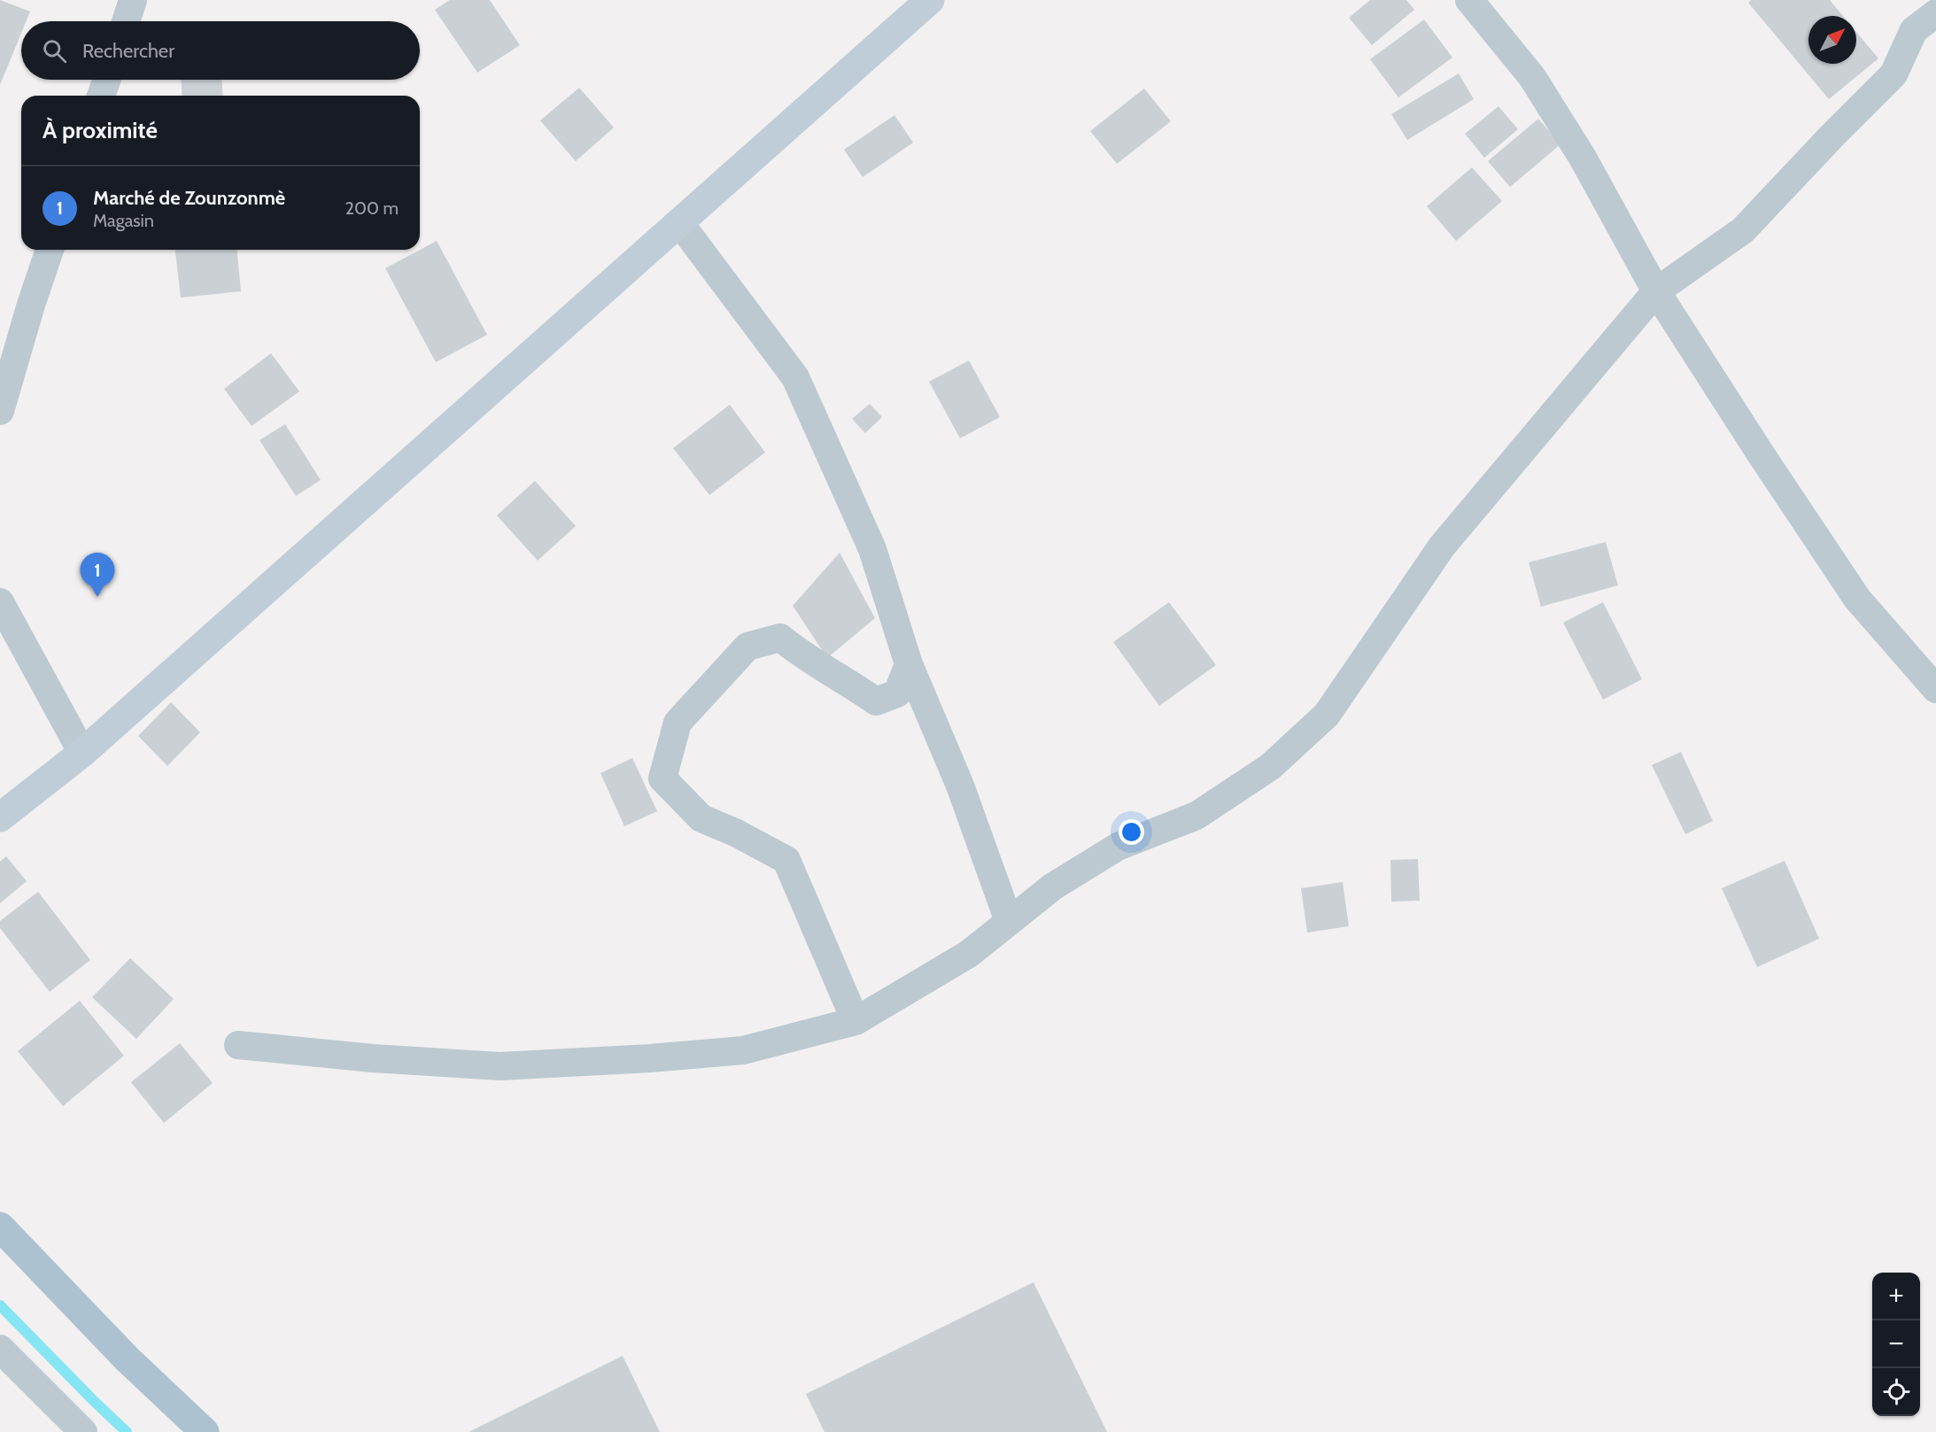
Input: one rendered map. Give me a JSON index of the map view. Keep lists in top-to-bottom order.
{
  "north": "top right",
  "page": {
    "search": "Rechercher",
    "heading": "À proximité",
    "list": [
      {
        "mark": "1",
        "name": "Marché de Zounzonmè",
        "note": "Magasin",
        "value": "200 m"
      }
    ],
    "pins": "1",
    "map_buttons": ["+", "−"]
  }
}
